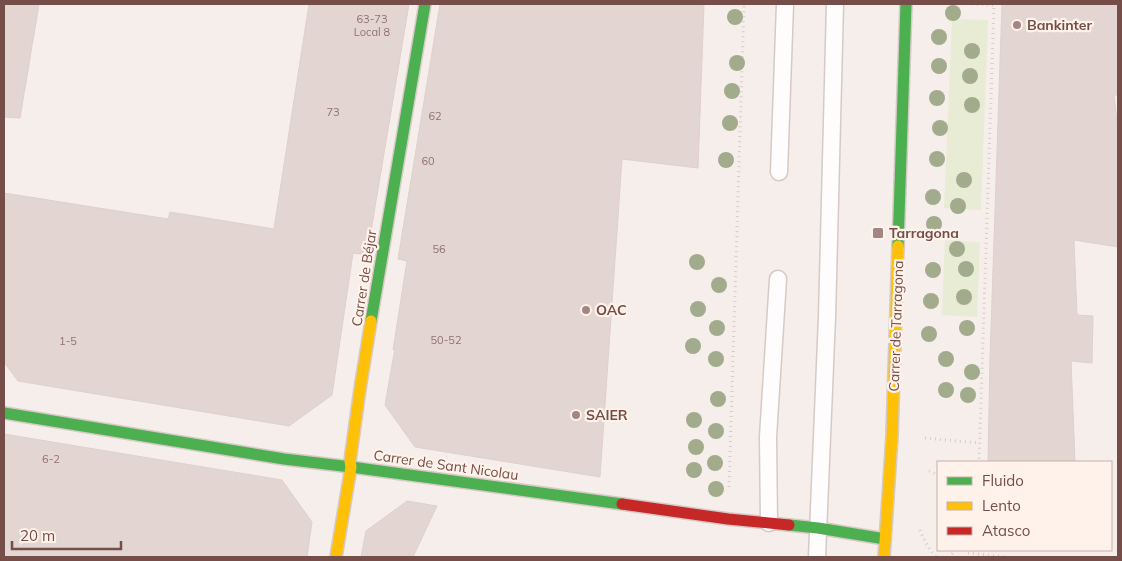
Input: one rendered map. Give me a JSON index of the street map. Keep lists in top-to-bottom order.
{
  "streets": {
    "street": ["Carrer de Béjar", "Carrer de Tarragona", "Carrer de Sant Nicolau"]
  },
  "crossings": [
    ["Carrer de Béjar", "Carrer de Sant Nicolau"],
    ["Carrer de Tarragona", "Carrer de Sant Nicolau"]
  ],
  "places": {
    "other": ["Bankinter", "OAC", "SAIER"],
    "transit": ["Tarragona"]
  },
  "house_numbers": [
    "63-73 Local 8",
    "73",
    "62",
    "60",
    "56",
    "50-52",
    "1-5",
    "6-2"
  ],
  "legend": ["Fluido", "Lento", "Atasco"],
  "scale_bar": "20 m"
}
